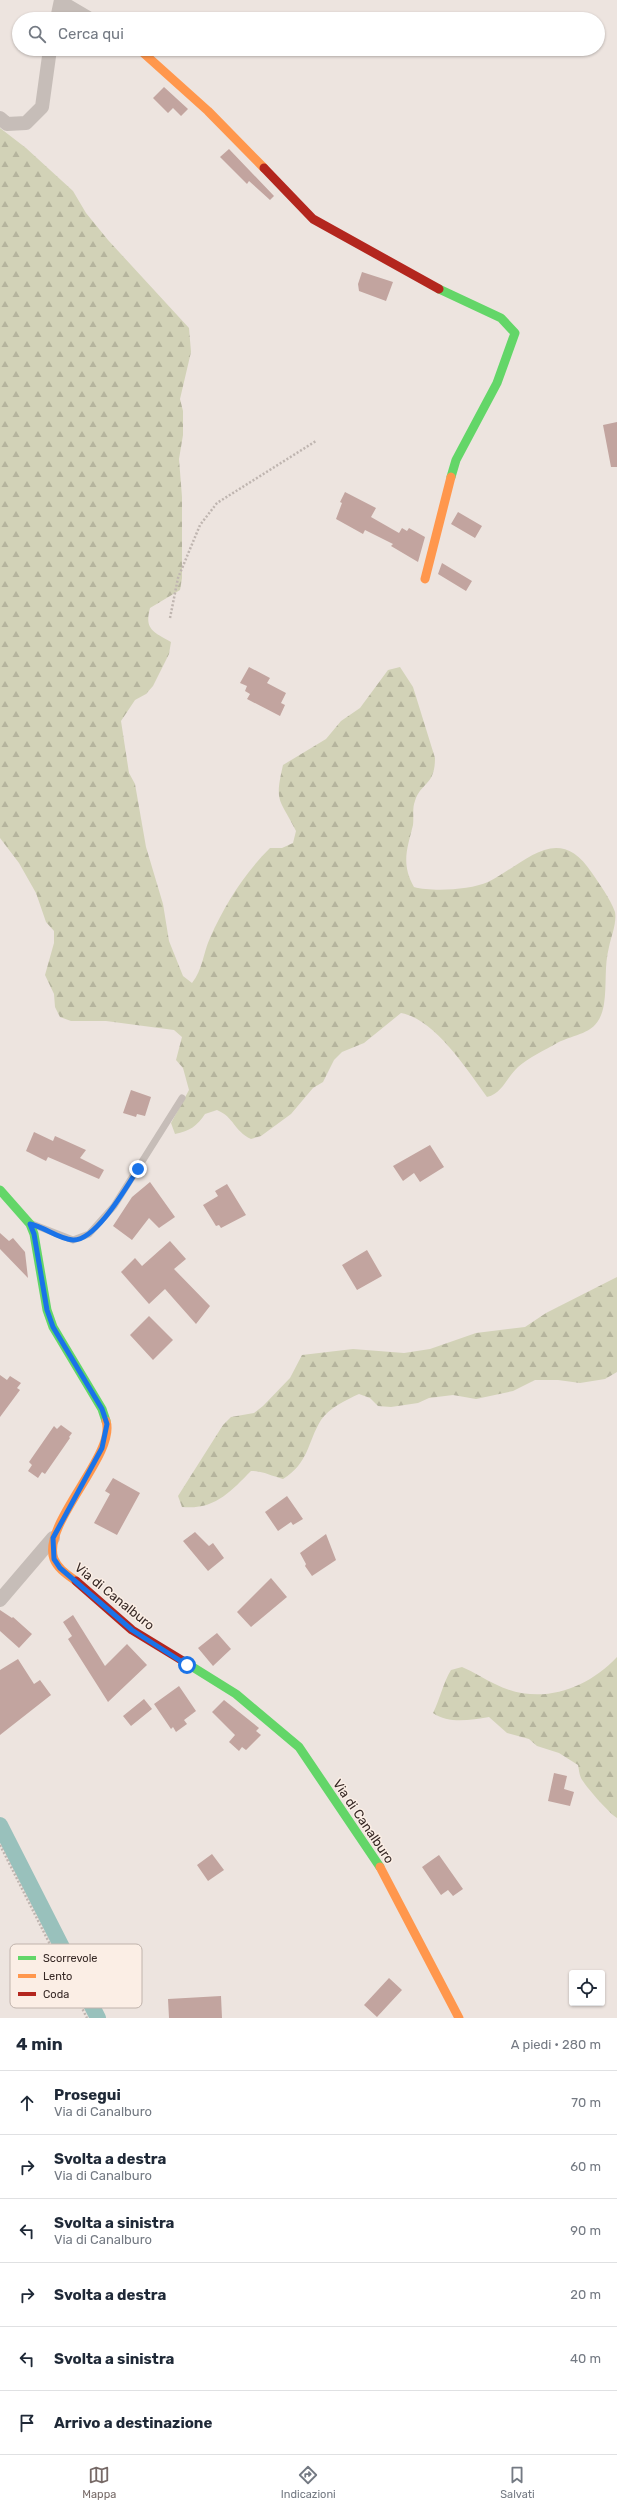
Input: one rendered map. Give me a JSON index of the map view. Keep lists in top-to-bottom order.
{
  "streets": {
    "street": ["Via di Canalburo"]
  },
  "legend": ["Scorrevole", "Lento", "Coda"],
  "page": {
    "search": "Cerca qui",
    "heading": ["4 min", "A piedi · 280 m"],
    "list": [
      ["Prosegui", "Via di Canalburo", "70 m"],
      ["Svolta a destra", "Via di Canalburo", "60 m"],
      ["Svolta a sinistra", "Via di Canalburo", "90 m"],
      ["Svolta a destra", "20 m"],
      ["Svolta a sinistra", "40 m"],
      "Arrivo a destinazione"
    ],
    "nav": ["Mappa", "Indicazioni", "Salvati"]
  }
}
